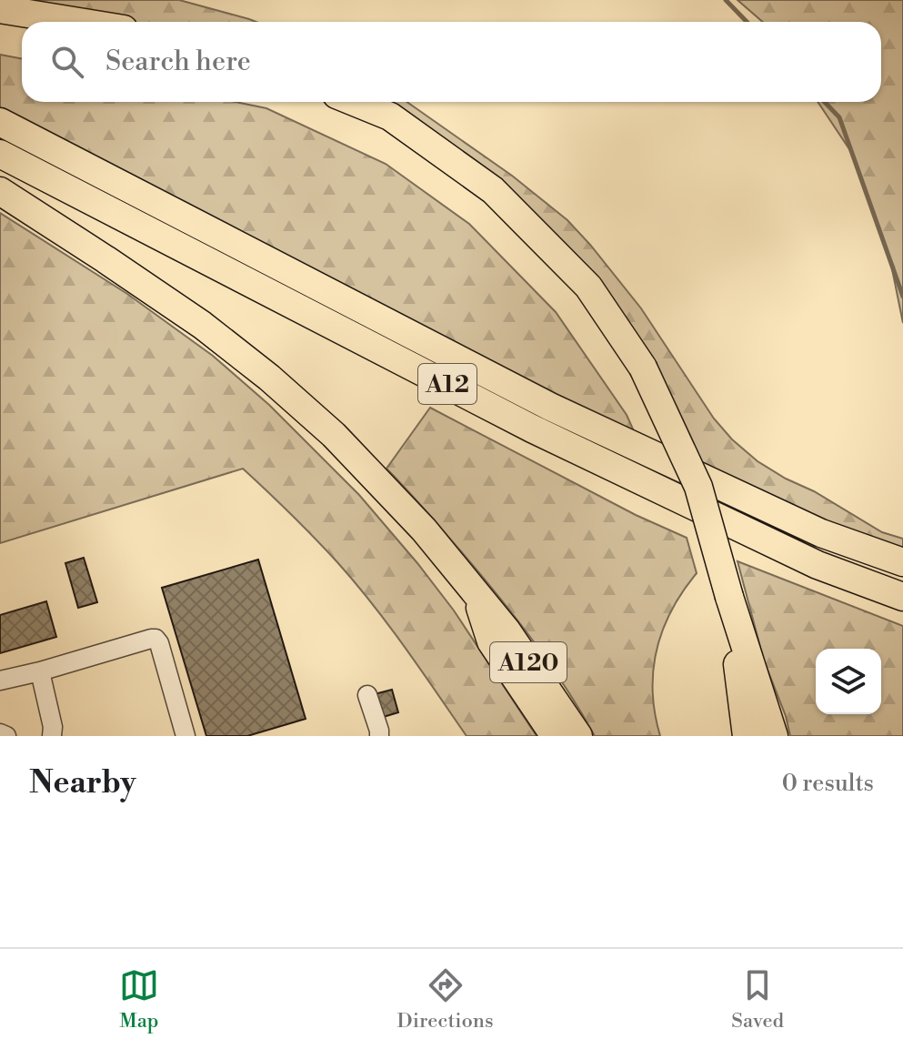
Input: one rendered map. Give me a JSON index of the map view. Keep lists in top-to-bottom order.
{
  "streets": {
    "highway": ["A12", "A120"]
  },
  "page": {
    "search": "Search here",
    "heading": ["Nearby", "0 results"],
    "nav": ["Map", "Directions", "Saved"]
  }
}
